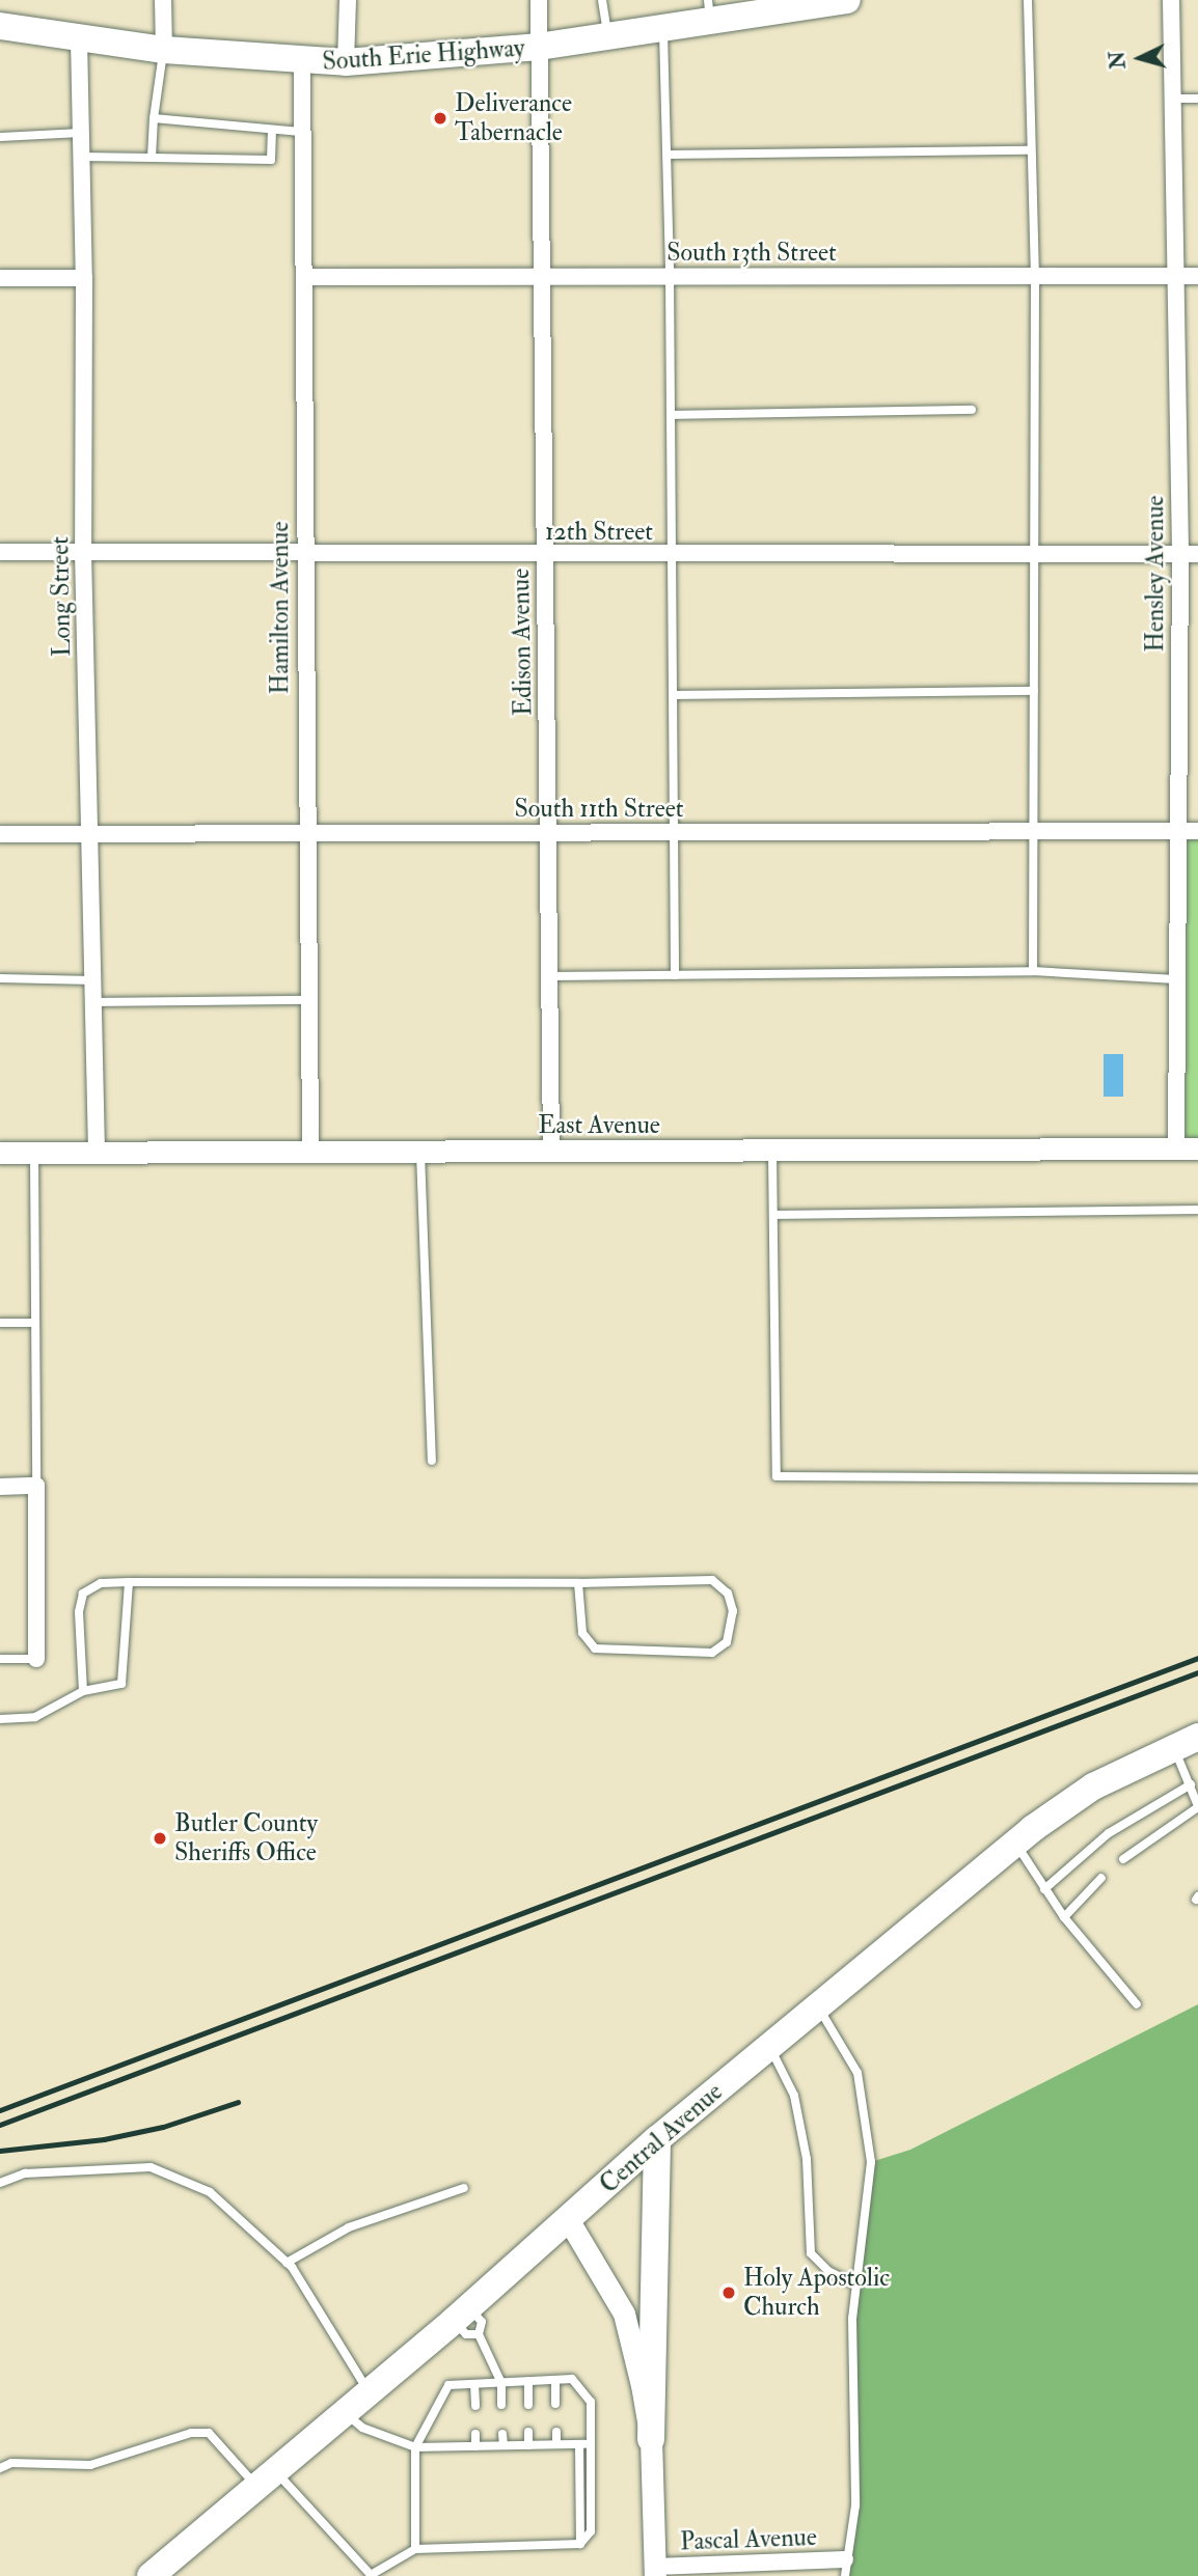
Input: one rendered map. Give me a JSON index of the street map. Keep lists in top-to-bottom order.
{
  "streets": {
    "main road": ["South Erie Highway", "Central Avenue"],
    "street": [
      "South 13th Street",
      "12th Street",
      "Hensley Avenue",
      "Long Street",
      "Hamilton Avenue",
      "Edison Avenue",
      "South 11th Street",
      "East Avenue",
      "Pascal Avenue"
    ]
  },
  "crossings": [
    ["South Erie Highway", "Long Street"],
    ["South Erie Highway", "Hamilton Avenue"],
    ["South Erie Highway", "Edison Avenue"],
    ["South 13th Street", "Hensley Avenue"],
    ["South 13th Street", "Hamilton Avenue"],
    ["South 13th Street", "Edison Avenue"],
    ["12th Street", "Hensley Avenue"],
    ["12th Street", "Long Street"],
    ["12th Street", "Hamilton Avenue"],
    ["12th Street", "Edison Avenue"],
    ["Hensley Avenue", "South 11th Street"],
    ["Hensley Avenue", "East Avenue"],
    ["Long Street", "South 11th Street"],
    ["Long Street", "East Avenue"],
    ["Hamilton Avenue", "South 11th Street"],
    ["Hamilton Avenue", "East Avenue"],
    ["Edison Avenue", "South 11th Street"],
    ["Edison Avenue", "East Avenue"]
  ],
  "places": ["Deliverance Tabernacle", "Butler County Sheriffs Office", "Holy Apostolic Church"],
  "north": "left"
}
